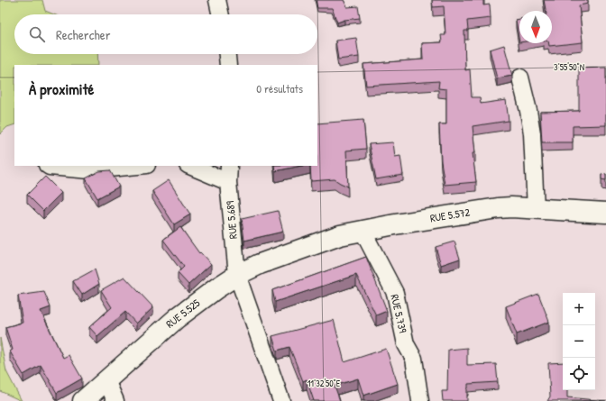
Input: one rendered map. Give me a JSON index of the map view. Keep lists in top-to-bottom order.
{
  "streets": {
    "street": [
      "RUE 5.572",
      "RUE 5.689",
      "RUE 5.525",
      "RUE 5.739"
    ]
  },
  "crossings": [
    ["RUE 5.572", "RUE 5.525"],
    ["RUE 5.572", "RUE 5.739"],
    ["RUE 5.689", "RUE 5.525"]
  ],
  "north": "bottom",
  "page": {
    "search": "Rechercher",
    "heading": ["À proximité", "0 résultats"],
    "map_buttons": ["+", "−"]
  },
  "coordinates": ["3°55'50\"N", "11°32'50\"E"]
}
